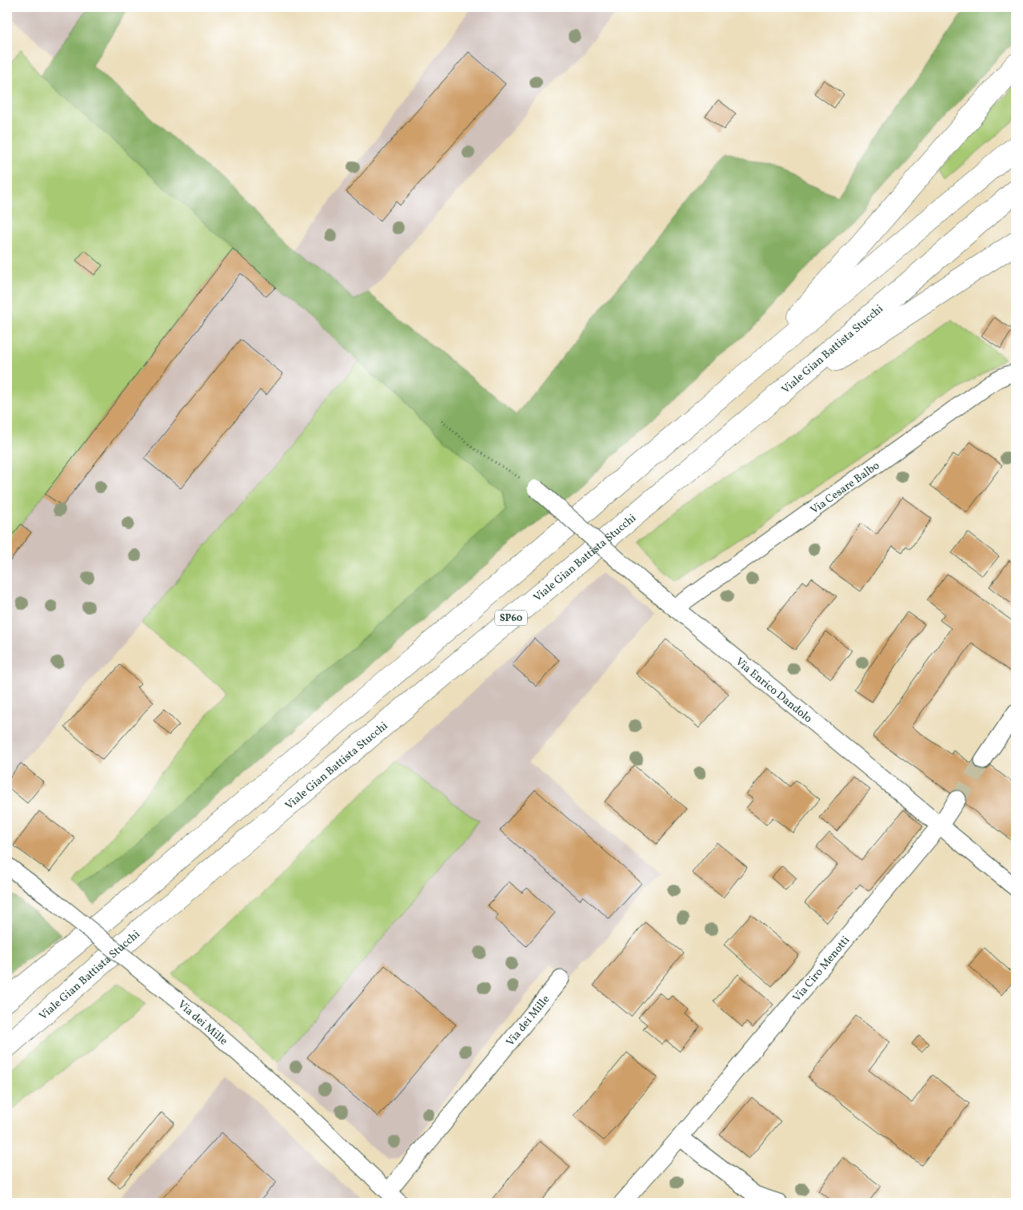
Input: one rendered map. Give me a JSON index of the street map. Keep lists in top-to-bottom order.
{
  "streets": {
    "highway": ["Viale Gian Battista Stucchi", "SP60"],
    "street": [
      "Via Cesare Balbo",
      "Via Enrico Dandolo",
      "Via Ciro Menotti",
      "Via dei Mille"
    ]
  },
  "crossings": [
    ["Via Cesare Balbo", "Via Enrico Dandolo"],
    ["Via Enrico Dandolo", "Via Ciro Menotti"]
  ]
}
